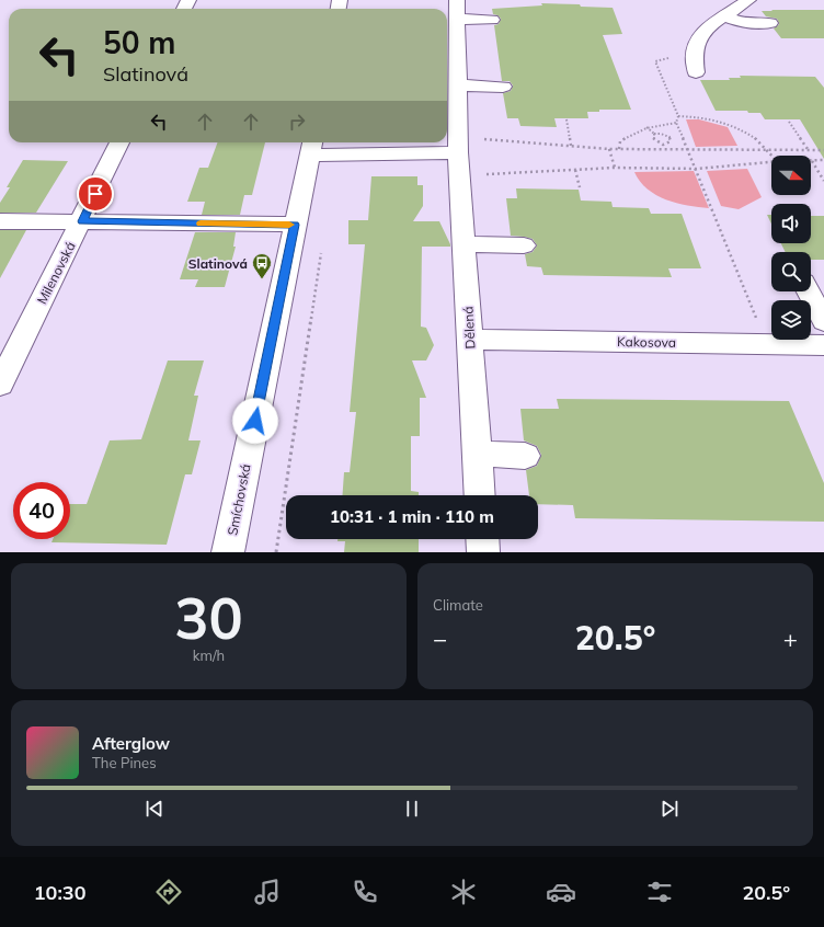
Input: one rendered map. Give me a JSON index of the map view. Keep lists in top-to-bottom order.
{
  "streets": {
    "street": [
      "Milenovská",
      "Dělená",
      "Kakosova",
      "Smíchovská"
    ]
  },
  "crossings": [
    ["Dělená", "Kakosova"]
  ],
  "places": {
    "bus stop": ["Slatinová"]
  },
  "north": "right",
  "page": {
    "turn": ["50 m", "Slatinová"],
    "limit": "40",
    "trip": "10:31 · 1 min · 110 m",
    "tile": [
      ["30", "km/h"],
      "Climate"
    ],
    "heat": ["−", "20.5°", "+"],
    "song": ["Afterglow", "The Pines"],
    "tabs": ["10:30", "20.5°"]
  }
}
